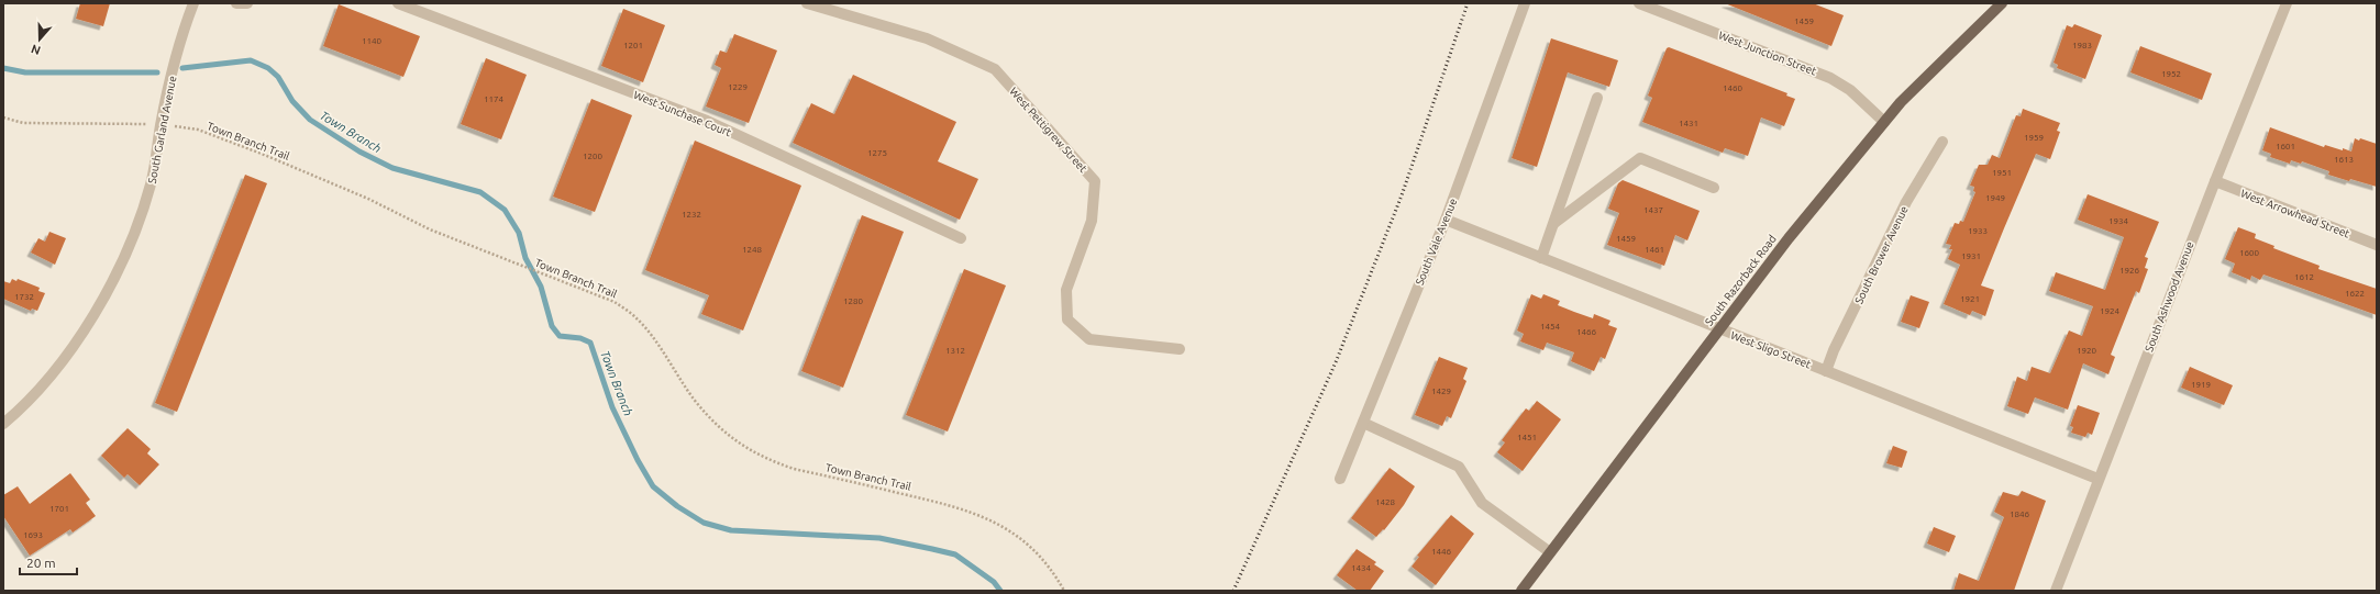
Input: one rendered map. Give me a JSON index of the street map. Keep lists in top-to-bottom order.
{
  "streets": {
    "main road": ["South Razorback Road"],
    "street": [
      "West Junction Street",
      "West Sunchase Court",
      "South Garland Avenue",
      "West Pettigrew Street",
      "West Arrowhead Street",
      "South Vale Avenue",
      "South Brower Avenue",
      "South Ashwood Avenue",
      "West Sligo Street"
    ],
    "path": ["Town Branch Trail"]
  },
  "crossings": [
    ["West Junction Street", "South Razorback Road"],
    ["South Garland Avenue", "Town Branch Trail"],
    ["West Arrowhead Street", "South Ashwood Avenue"],
    ["South Vale Avenue", "West Sligo Street"],
    ["South Brower Avenue", "West Sligo Street"],
    ["South Razorback Road", "West Sligo Street"],
    ["South Ashwood Avenue", "West Sligo Street"]
  ],
  "water": ["Town Branch"],
  "house_numbers": [
    "1459",
    "1140",
    "1201",
    "1983",
    "1952",
    "1229",
    "1460",
    "1174",
    "1431",
    "1959",
    "1601",
    "1275",
    "1200",
    "1613",
    "1951",
    "1949",
    "1437",
    "1232",
    "1934",
    "1933",
    "1459",
    "1248",
    "1461",
    "1600",
    "1931",
    "1926",
    "1612",
    "1622",
    "1732",
    "1921",
    "1280",
    "1924",
    "1454",
    "1466",
    "1312",
    "1920",
    "1919",
    "1429",
    "1451",
    "1428",
    "1701",
    "1846",
    "1693",
    "1446",
    "1434"
  ],
  "scale_bar": "20 m",
  "north": "bottom"
}
